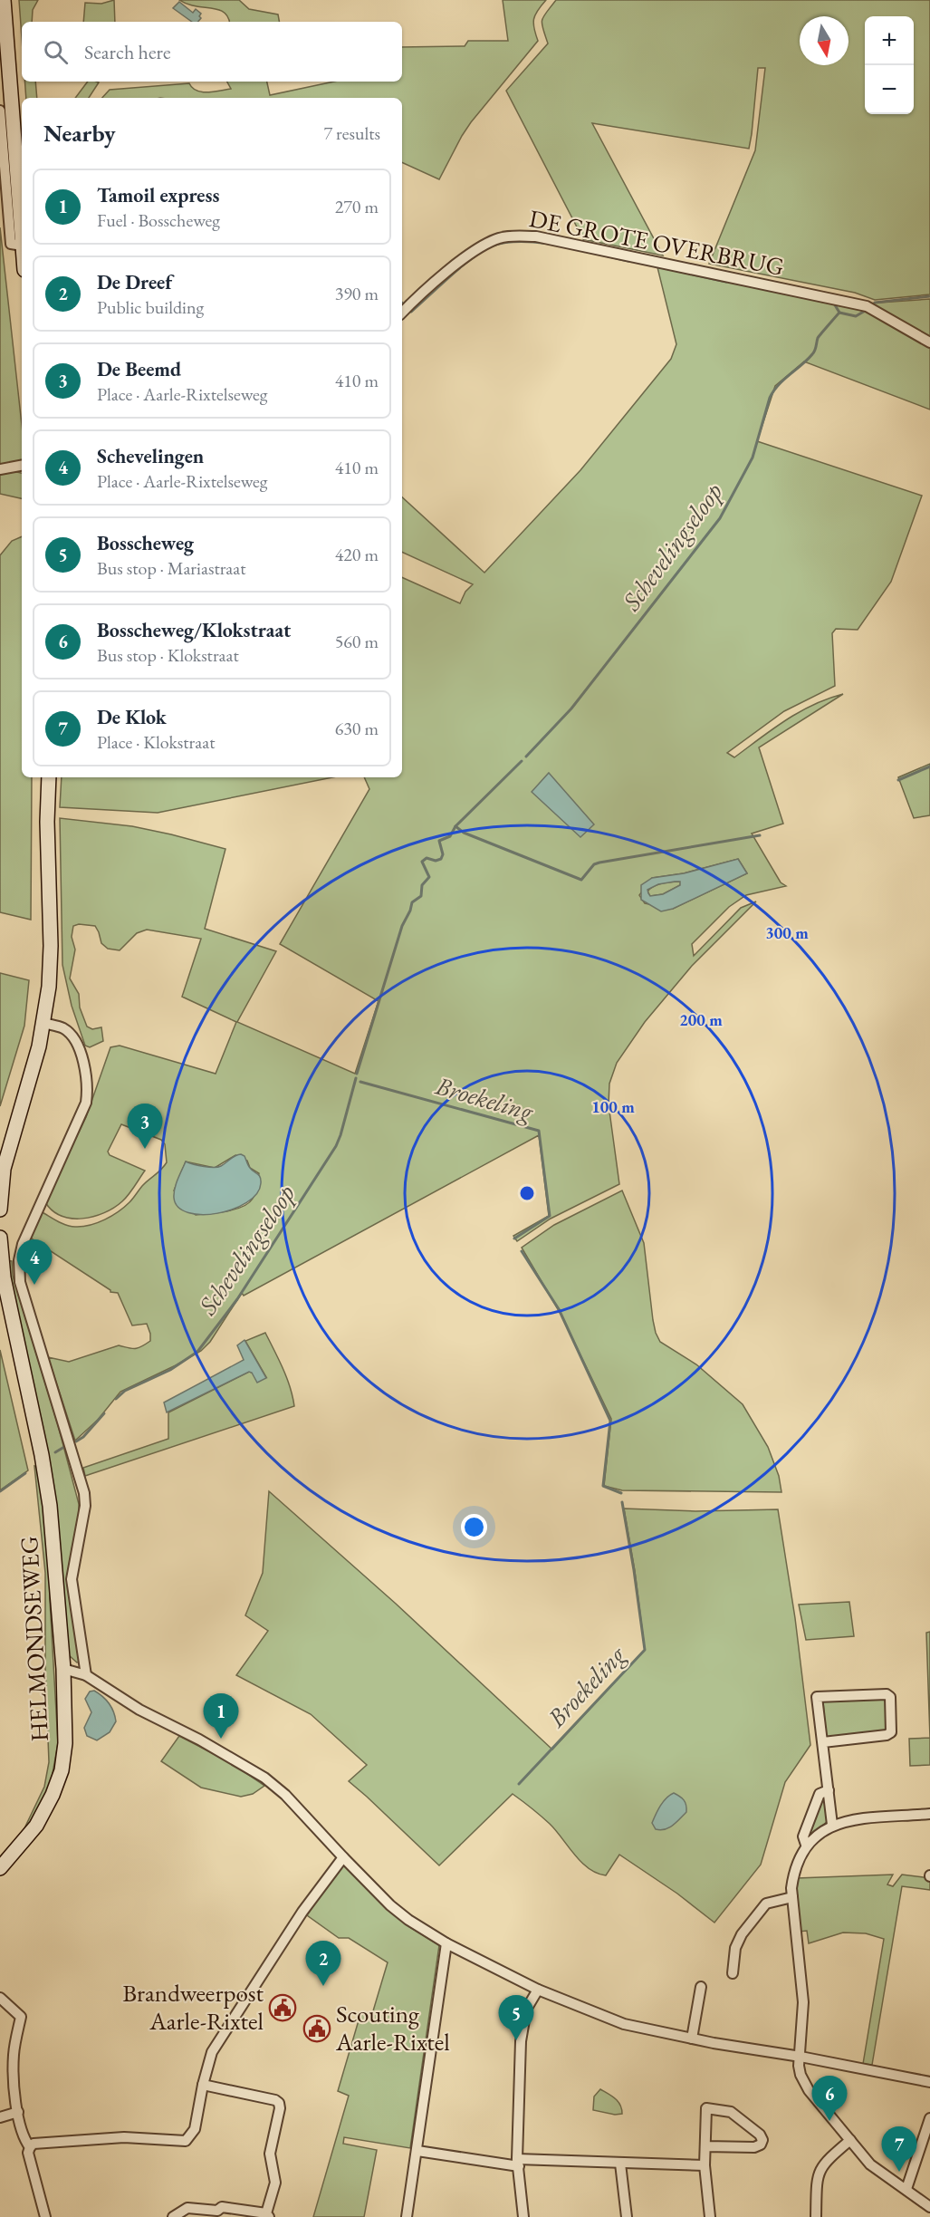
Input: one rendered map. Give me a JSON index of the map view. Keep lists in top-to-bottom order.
{
  "streets": {
    "street": ["DE GROTE OVERBRUG", "HELMONDSEWEG"]
  },
  "water": ["Schevelingseloop", "Broekeling"],
  "places": {
    "public building": ["Brandweerpost Aarle-Rixtel", "Scouting Aarle-Rixtel"]
  },
  "north": "bottom",
  "page": {
    "map_buttons": ["+", "−"],
    "search": "Search here",
    "heading": ["Nearby", "7 results"],
    "list": [
      {
        "mark": "1",
        "name": "Tamoil express",
        "note": "Fuel · Bosscheweg",
        "value": "270 m"
      },
      {
        "mark": "2",
        "name": "De Dreef",
        "note": "Public building",
        "value": "390 m"
      },
      {
        "mark": "3",
        "name": "De Beemd",
        "note": "Place · Aarle-Rixtelseweg",
        "value": "410 m"
      },
      {
        "mark": "4",
        "name": "Schevelingen",
        "note": "Place · Aarle-Rixtelseweg",
        "value": "410 m"
      },
      {
        "mark": "5",
        "name": "Bosscheweg",
        "note": "Bus stop · Mariastraat",
        "value": "420 m"
      },
      {
        "mark": "6",
        "name": "Bosscheweg/Klokstraat",
        "note": "Bus stop · Klokstraat",
        "value": "560 m"
      },
      {
        "mark": "7",
        "name": "De Klok",
        "note": "Place · Klokstraat",
        "value": "630 m"
      }
    ],
    "pins": [
      "3",
      "4",
      "1",
      "2",
      "5",
      "6",
      "7"
    ]
  },
  "rings": ["300 m", "200 m", "100 m"]
}
